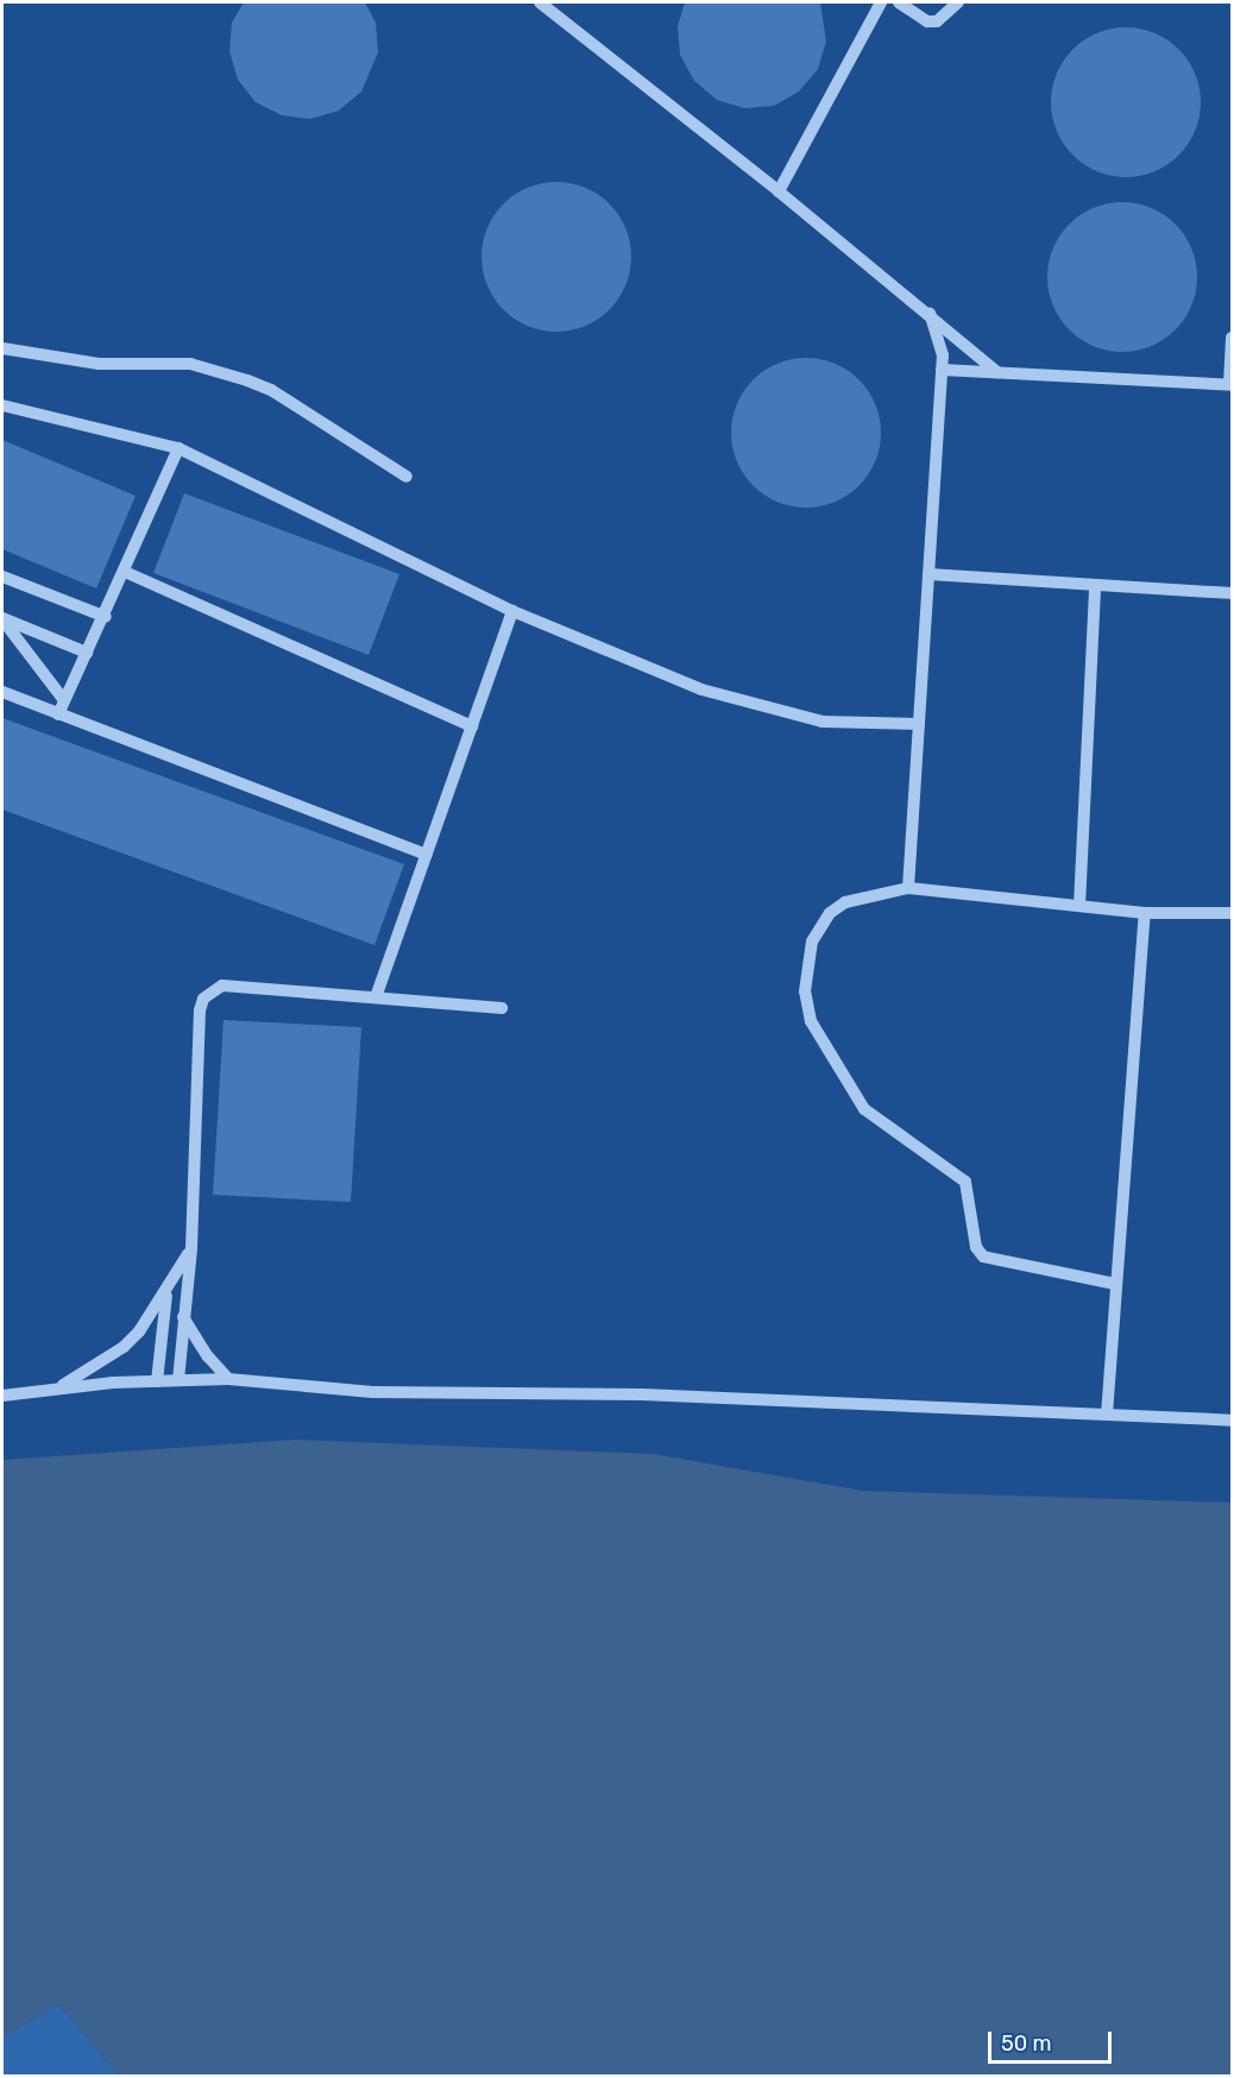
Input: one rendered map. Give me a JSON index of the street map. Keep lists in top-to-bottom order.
{
  "scale_bar": "50 m"
}
